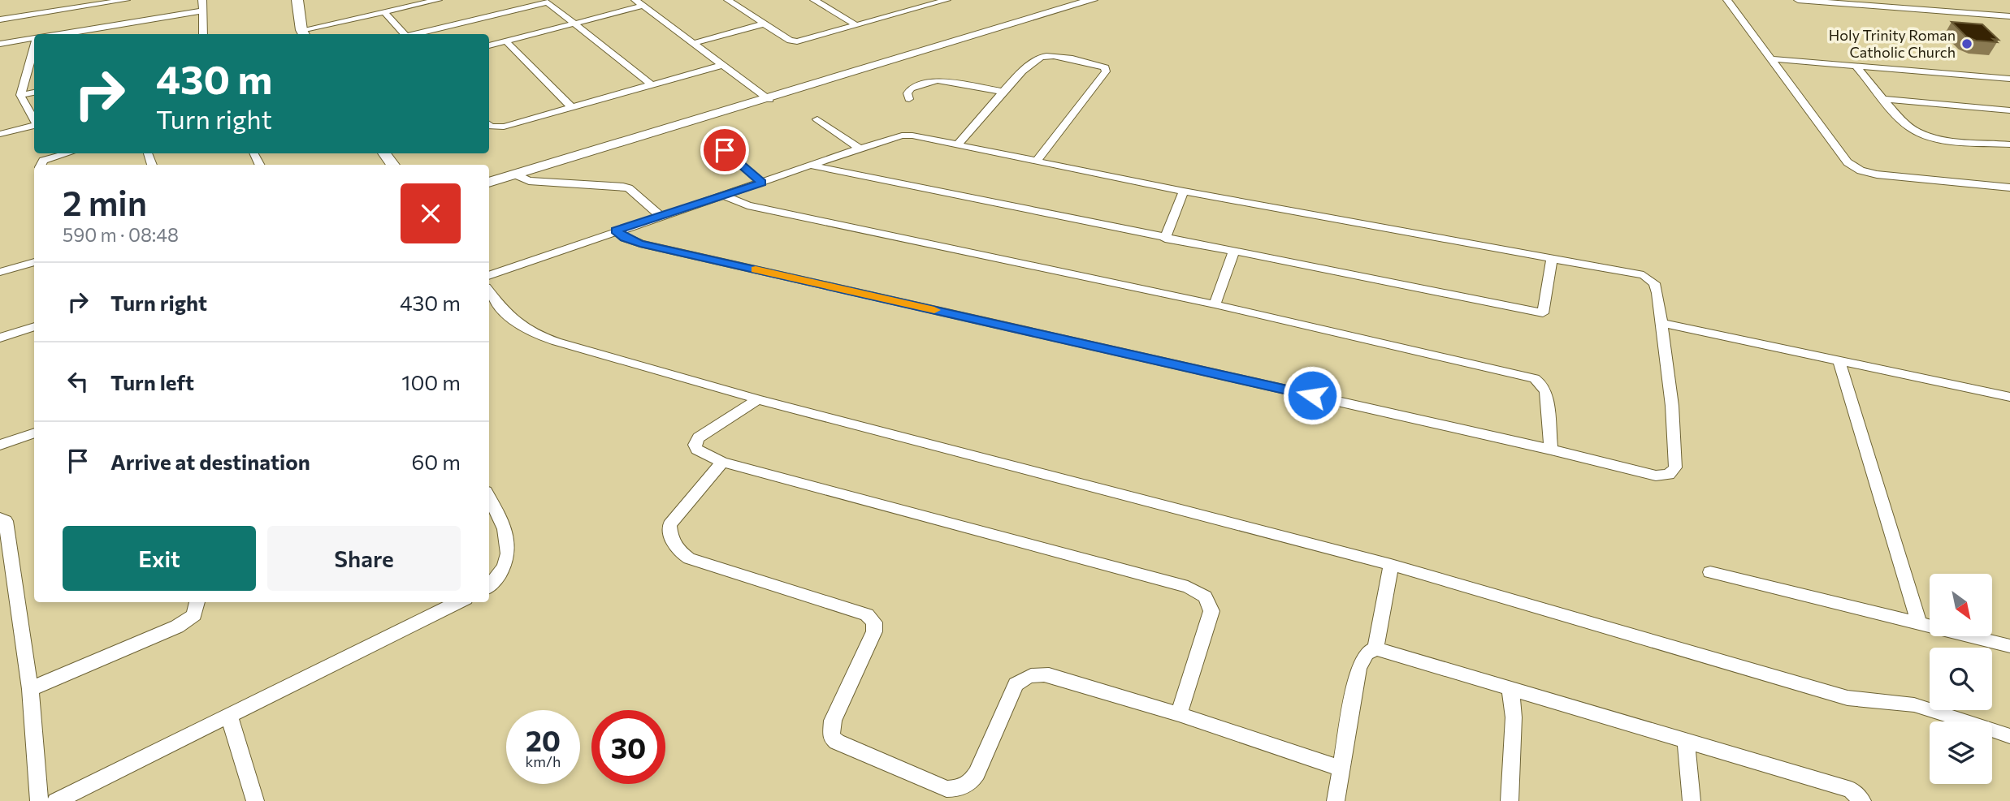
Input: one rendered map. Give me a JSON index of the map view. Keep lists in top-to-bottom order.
{
  "places": ["Holy Trinity Roman Catholic Church"],
  "north": "bottom right",
  "page": {
    "turn": ["430 m", "Turn right"],
    "heading": ["2 min", "590 m · 08:48"],
    "list": [
      {
        "name": "Turn right",
        "value": "430 m"
      },
      {
        "name": "Turn left",
        "value": "100 m"
      },
      {
        "name": "Arrive at destination",
        "value": "60 m"
      }
    ],
    "buttons": ["Exit", "Share"],
    "speed": "20 km/h",
    "limit": "30"
  }
}
